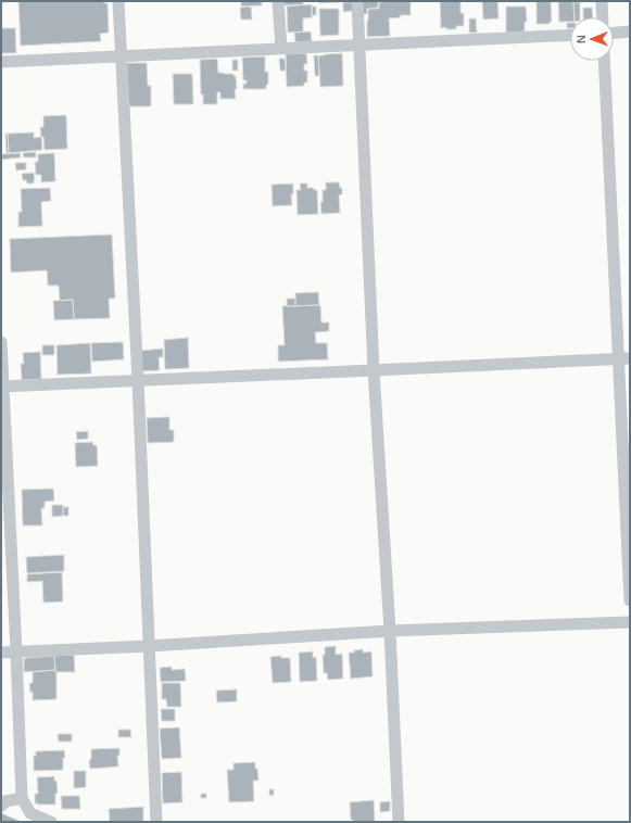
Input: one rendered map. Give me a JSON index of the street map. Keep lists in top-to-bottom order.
{
  "north": "left"
}
